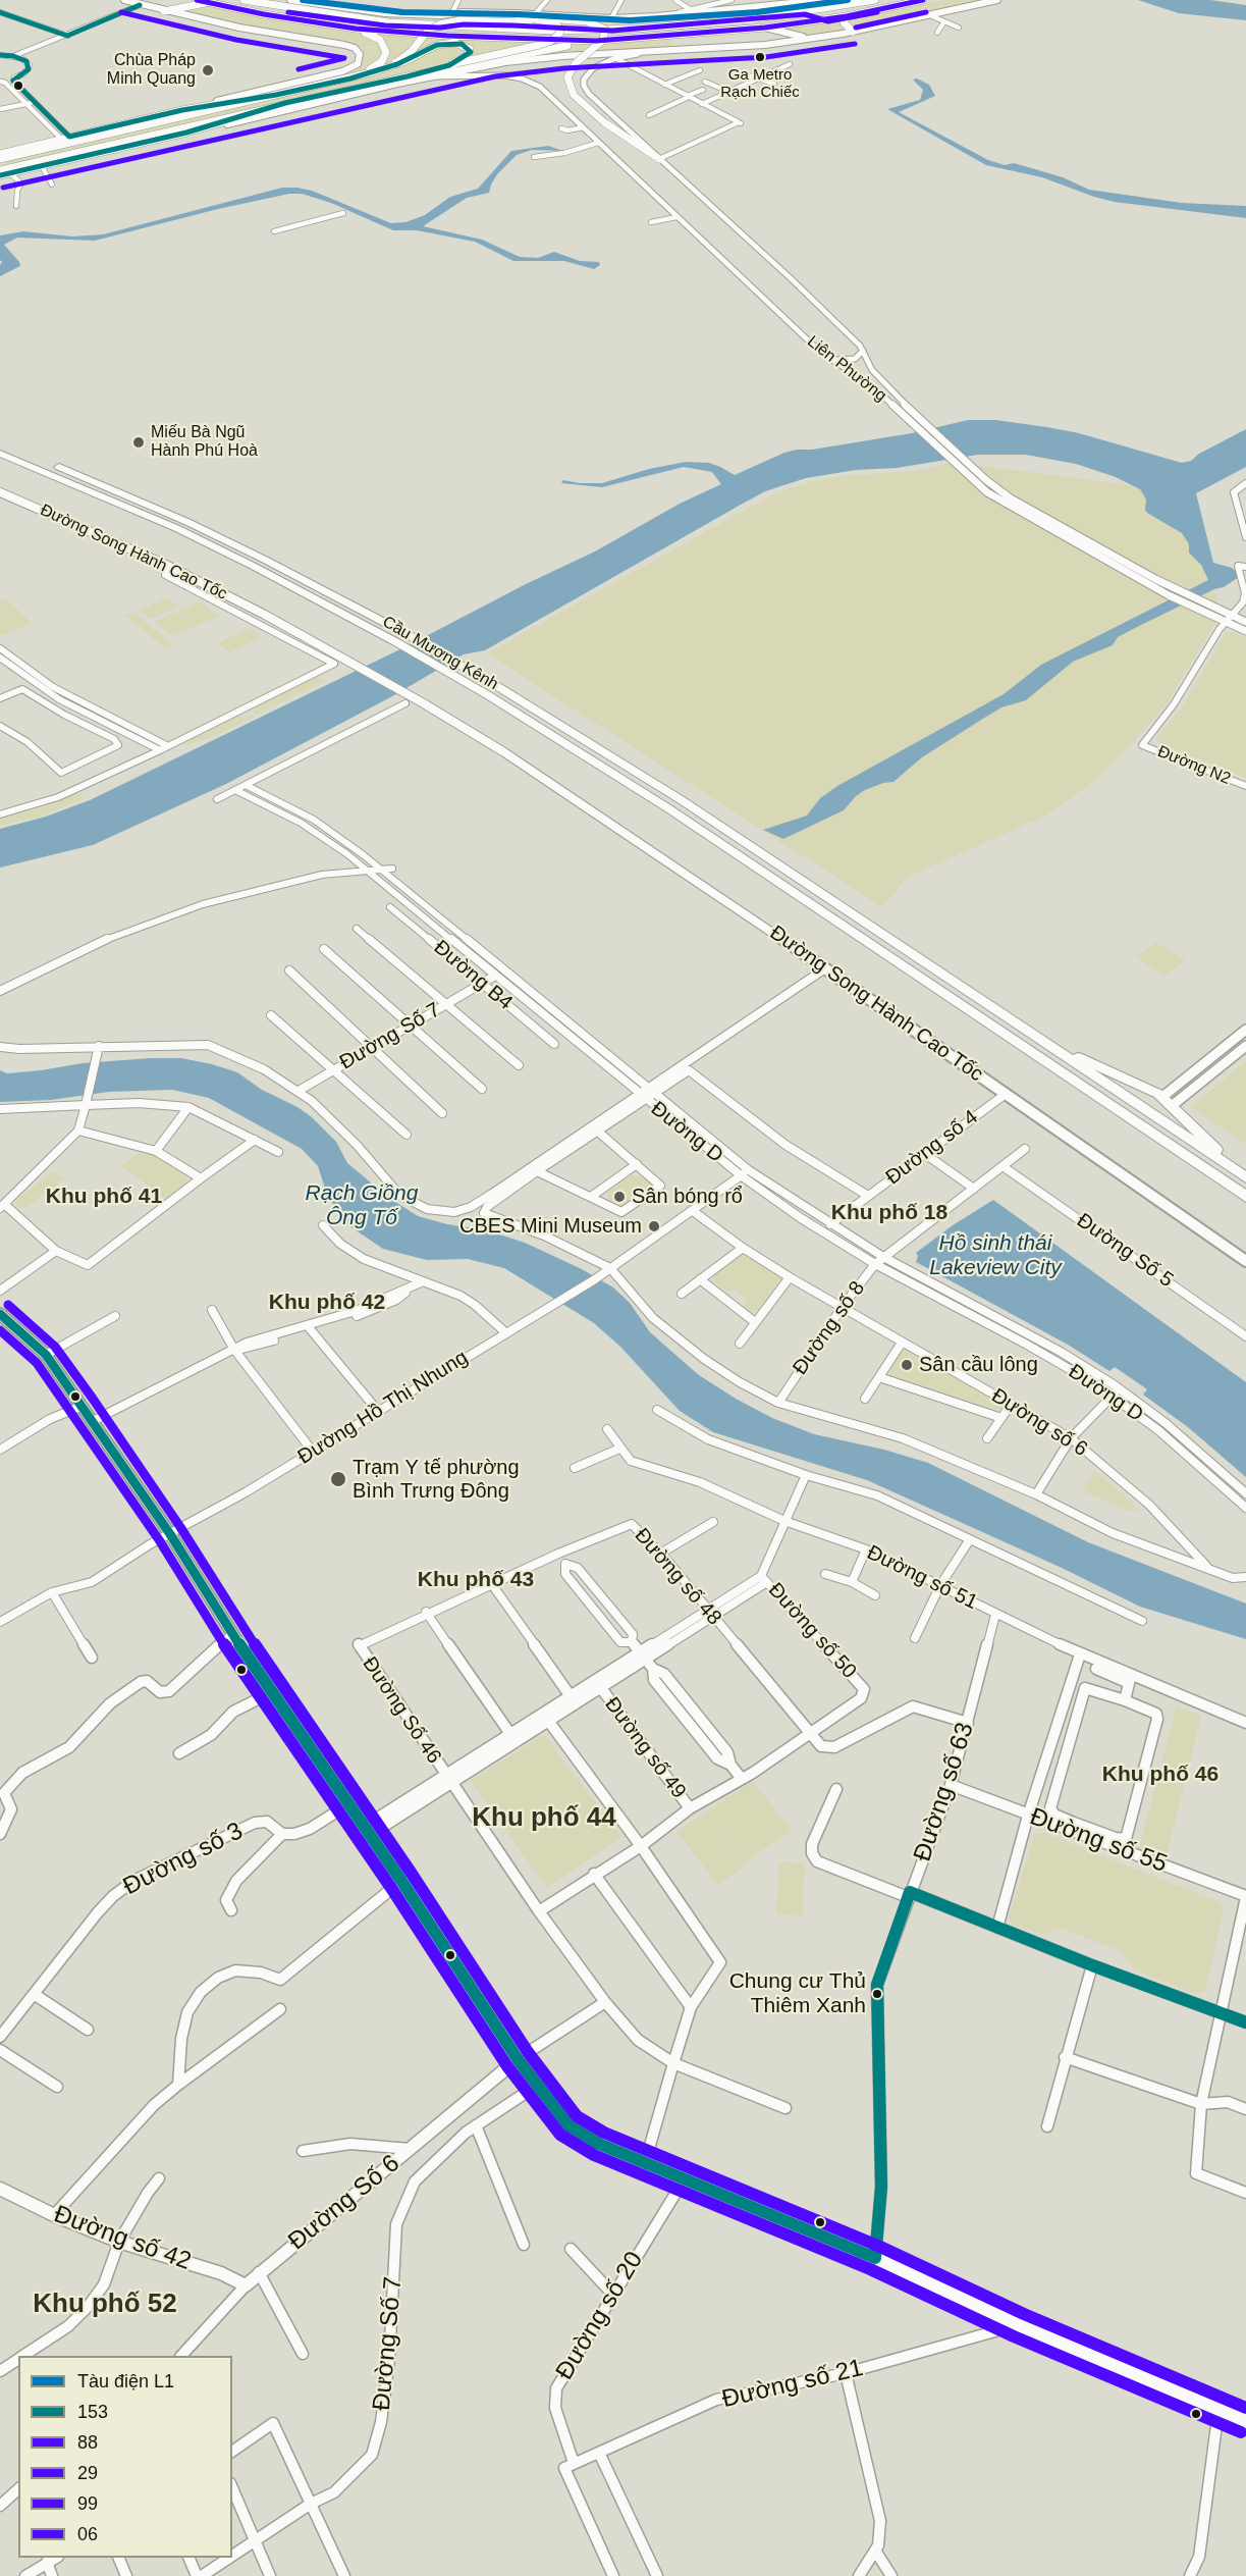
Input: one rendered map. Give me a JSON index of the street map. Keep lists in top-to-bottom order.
{
  "streets": {
    "highway": ["Cầu Mương Kênh"],
    "main road": ["Đường Song Hành Cao Tốc"],
    "street": [
      "Liên Phường",
      "Đường N2",
      "Đường B4",
      "Đường Số 7",
      "Đường D",
      "Đường số 4",
      "Đường Số 5",
      "Đường số 8",
      "Đường Hồ Thị Nhung",
      "Đường số 6",
      "Đường số 48",
      "Đường số 51",
      "Đường số 50",
      "Đường Số 46",
      "Đường số 49",
      "Đường số 63",
      "Đường số 55",
      "Đường số 3",
      "Đường Số 6",
      "Đường số 42",
      "Đường số 20",
      "Đường số 21"
    ]
  },
  "crossings": [
    ["Liên Phường", "Đường N2"],
    ["Đường Song Hành Cao Tốc", "Đường số 4"],
    ["Đường B4", "Đường Số 7"],
    ["Đường Số 7", "Đường D"],
    ["Đường D", "Đường số 4"],
    ["Đường D", "Đường số 8"],
    ["Đường D", "Đường Hồ Thị Nhung"],
    ["Đường số 8", "Đường số 6"],
    ["Đường Hồ Thị Nhung", "Đường số 6"],
    ["Đường số 48", "Đường số 50"],
    ["Đường số 48", "Đường Số 46"],
    ["Đường số 48", "Đường số 63"],
    ["Đường số 51", "Đường số 63"],
    ["Đường Số 46", "Đường số 49"],
    ["Đường số 63", "Đường số 55"],
    ["Đường Số 6", "Đường số 42"],
    ["Đường số 20", "Đường số 21"]
  ],
  "districts": [
    "Khu phố 41",
    "Khu phố 18",
    "Khu phố 42",
    "Khu phố 43",
    "Khu phố 46",
    "Khu phố 44",
    "Khu phố 52"
  ],
  "water": ["Rạch Giồng Ông Tố", "Hồ sinh thái Lakeview City"],
  "places": [
    "Ga Metro Rạch Chiếc",
    "Chùa Pháp Minh Quang",
    "Miếu Bà Ngũ Hành Phú Hoà",
    "Sân bóng rổ",
    "CBES Mini Museum",
    "Sân cầu lông",
    "Trạm Y tế phường Bình Trưng Đông",
    "Chung cư Thủ Thiêm Xanh"
  ],
  "lines": [
    "metro line L1",
    "transit line 06",
    "transit line 153",
    "transit line 99",
    "transit line 29",
    "transit line 88"
  ],
  "legend": [
    "Tàu điện L1",
    "153",
    "88",
    "29",
    "99",
    "06"
  ]
}
